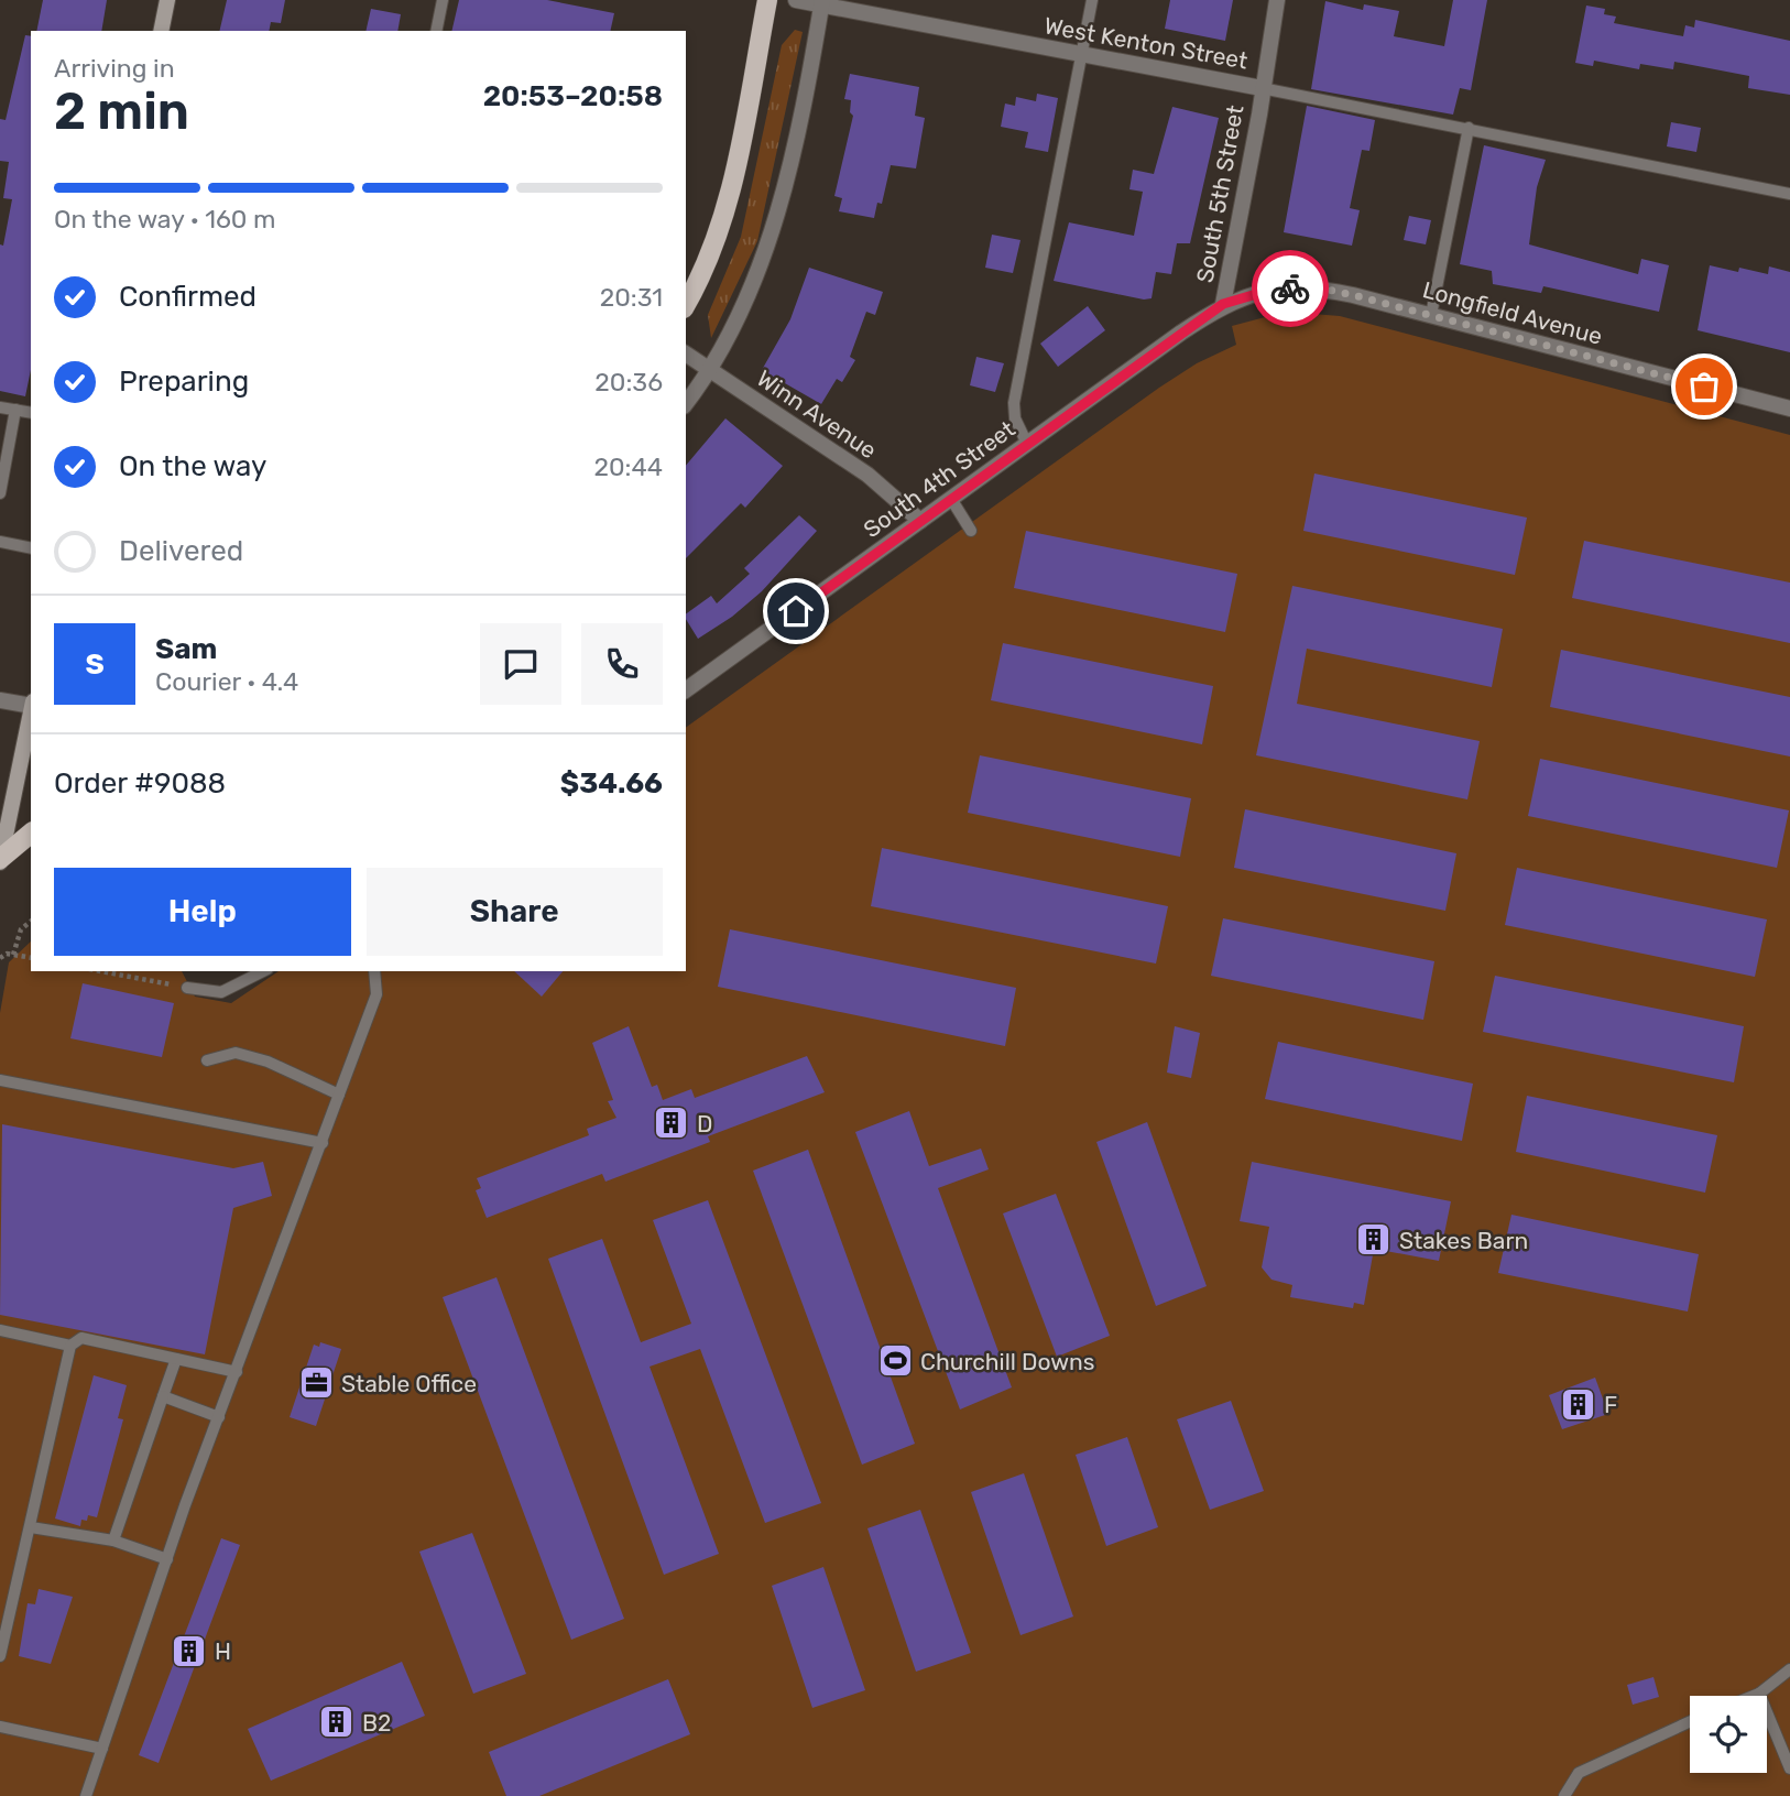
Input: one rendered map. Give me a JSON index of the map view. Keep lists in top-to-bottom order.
{
  "streets": {
    "street": [
      "West Kenton Street",
      "South 5th Street",
      "Longfield Avenue",
      "Winn Avenue",
      "South 4th Street"
    ]
  },
  "crossings": [
    ["West Kenton Street", "South 5th Street"],
    ["South 5th Street", "Longfield Avenue"],
    ["South 5th Street", "South 4th Street"],
    ["Longfield Avenue", "South 4th Street"],
    ["Winn Avenue", "South 4th Street"]
  ],
  "places": {
    "building": [
      "D",
      "Stakes Barn",
      "F",
      "H",
      "B2"
    ],
    "sports": ["Churchill Downs"],
    "office": ["Stable Office"]
  },
  "page": {
    "heading": ["2 min", "Arriving in", "20:53–20:58"],
    "panel": [
      "Sam",
      "Courier · 4.4",
      "Order #9088",
      "$34.66"
    ],
    "bar": "On the way · 160 m",
    "list": [
      ["Confirmed", "20:31"],
      ["Preparing", "20:36"],
      ["On the way", "20:44"],
      "Delivered"
    ],
    "round": "S",
    "buttons": ["Help", "Share"]
  }
}
